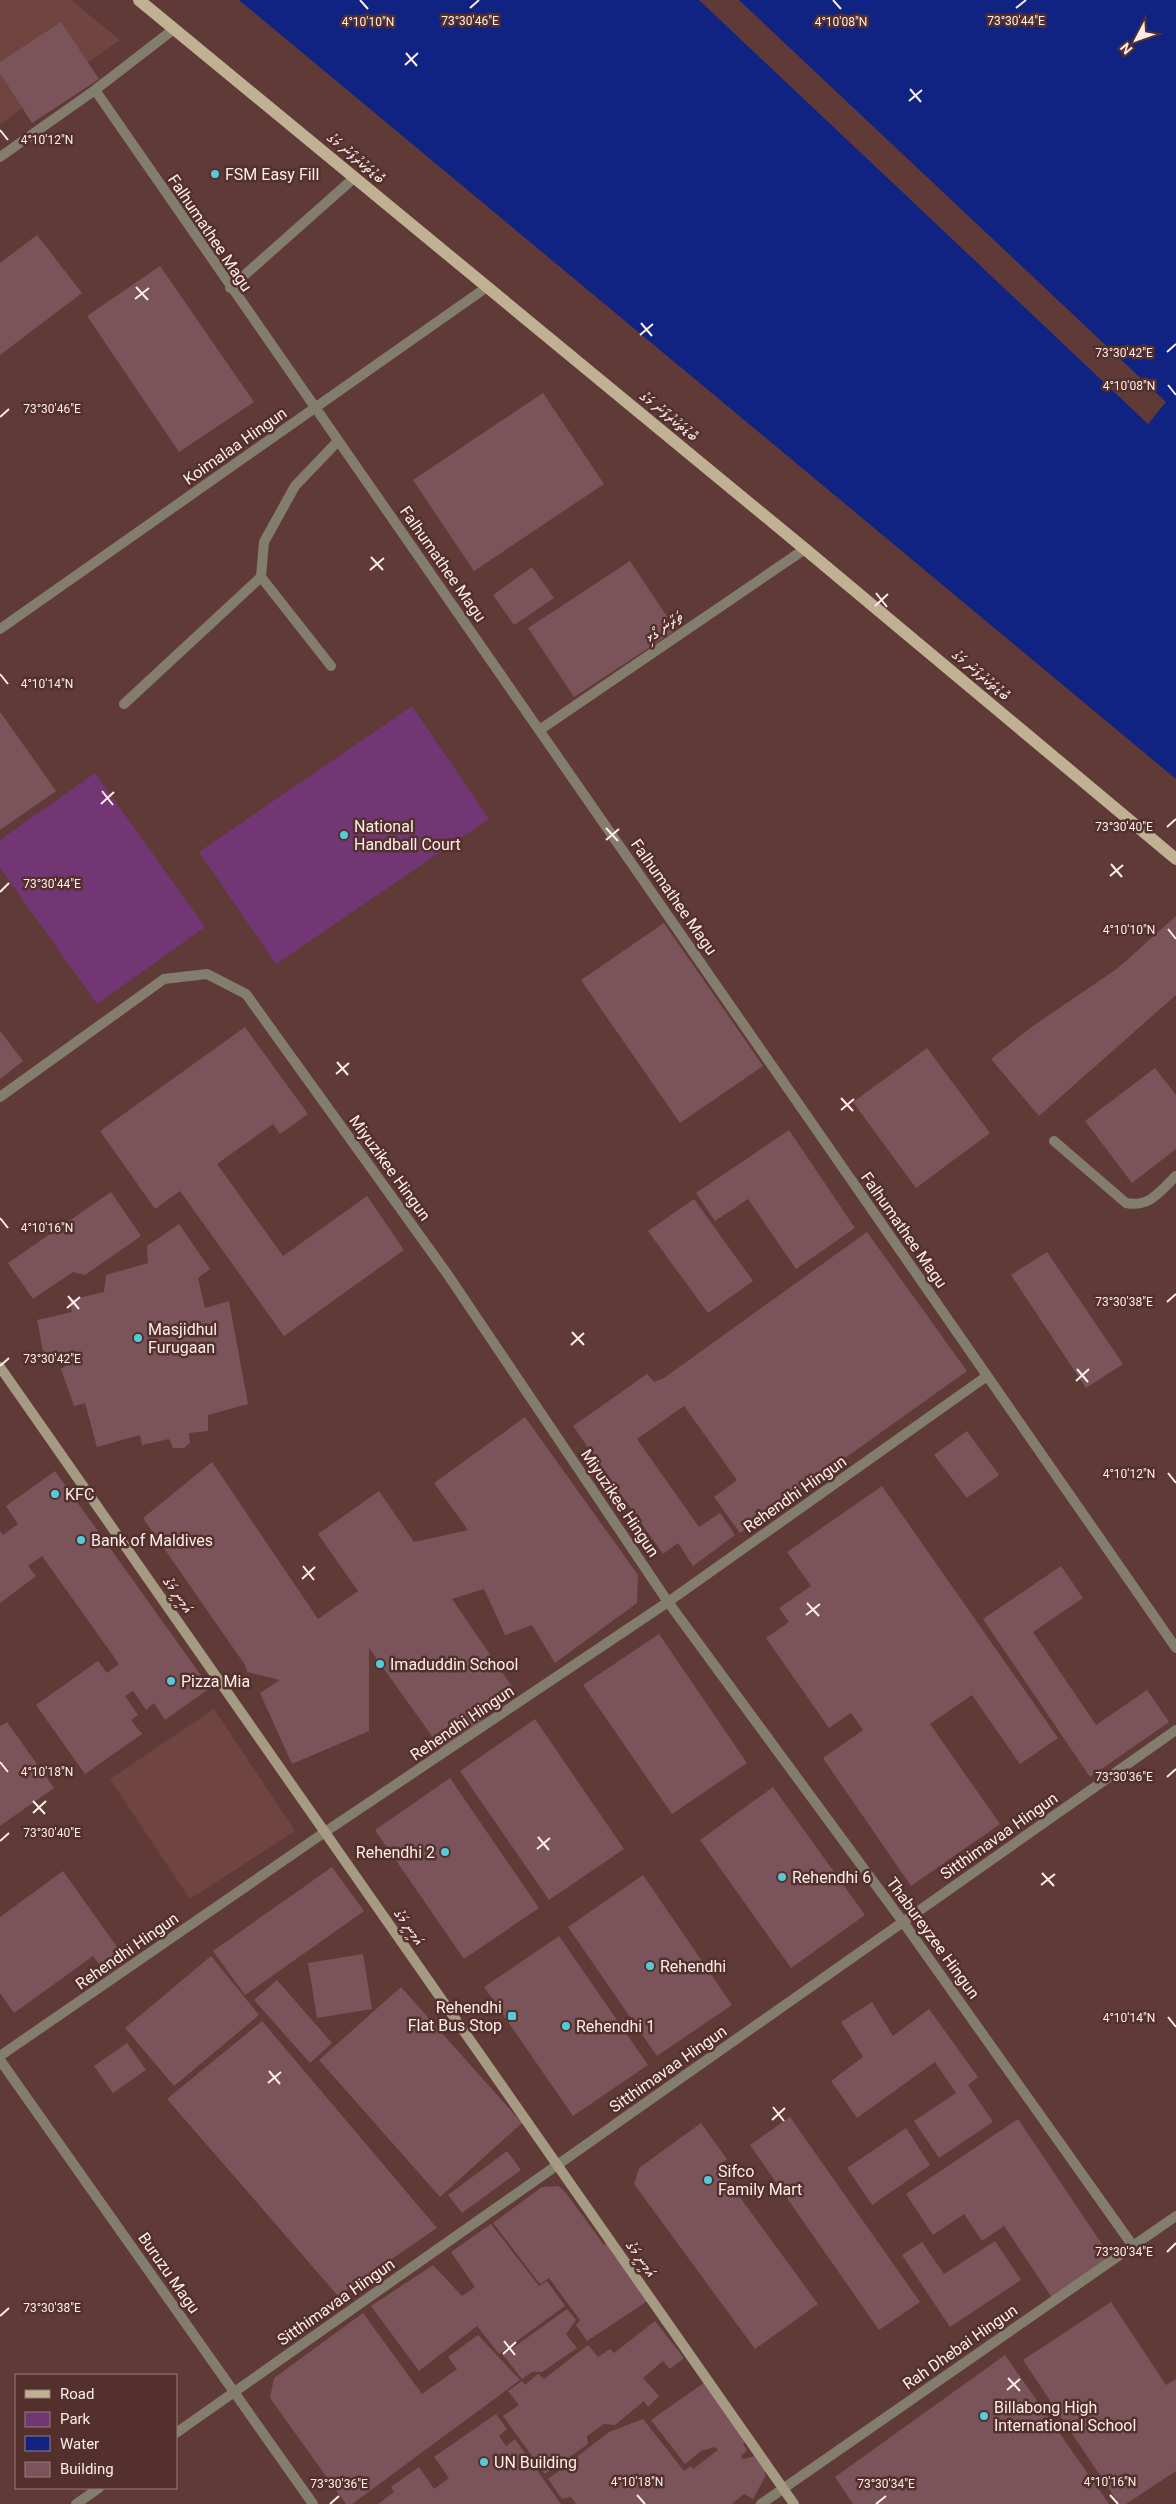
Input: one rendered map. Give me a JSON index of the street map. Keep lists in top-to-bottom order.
{
  "streets": {
    "main road": ["ބޮޑުތަކުރުފާނު މަގު"],
    "street": [
      "Falhumathee Magu",
      "Koimalaa Hingun",
      "ތަރާނަ ގޯޅި",
      "Miyuzikee Hingun",
      "Rehendhi Hingun",
      "އަމީނީ މަގު",
      "Sitthimavaa Hingun",
      "Thabureyzee Hingun",
      "Buruzu Magu",
      "Rah Dhebai Hingun"
    ]
  },
  "crossings": [
    ["ބޮޑުތަކުރުފާނު މަގު", "Koimalaa Hingun"],
    ["ބޮޑުތަކުރުފާނު މަގު", "ތަރާނަ ގޯޅި"],
    ["Falhumathee Magu", "Koimalaa Hingun"],
    ["Falhumathee Magu", "ތަރާނަ ގޯޅި"],
    ["Falhumathee Magu", "Rehendhi Hingun"],
    ["Miyuzikee Hingun", "Rehendhi Hingun"],
    ["Miyuzikee Hingun", "Thabureyzee Hingun"],
    ["Rehendhi Hingun", "އަމީނީ މަގު"],
    ["Rehendhi Hingun", "Thabureyzee Hingun"],
    ["Rehendhi Hingun", "Buruzu Magu"],
    ["އަމީނީ މަގު", "Sitthimavaa Hingun"],
    ["އަމީނީ މަގު", "Rah Dhebai Hingun"],
    ["Sitthimavaa Hingun", "Thabureyzee Hingun"],
    ["Sitthimavaa Hingun", "Buruzu Magu"],
    ["Thabureyzee Hingun", "Rah Dhebai Hingun"]
  ],
  "places": {
    "other": [
      "FSM Easy Fill",
      "National Handball Court",
      "Masjidhul Furugaan",
      "KFC",
      "Bank of Maldives",
      "Imaduddin School",
      "Pizza Mia",
      "Rehendhi 2",
      "Rehendhi 6",
      "Rehendhi",
      "Rehendhi 1",
      "Sifco Family Mart",
      "Billabong High International School",
      "UN Building"
    ],
    "transit": ["Rehendhi Flat Bus Stop"]
  },
  "legend": [
    "Road",
    "Park",
    "Water",
    "Building"
  ],
  "north": "bottom left",
  "coordinates": [
    "73°30'46\"E",
    "73°30'44\"E",
    "4°10'10\"N",
    "4°10'08\"N",
    "4°10'12\"N",
    "73°30'42\"E",
    "4°10'14\"N",
    "73°30'40\"E",
    "4°10'16\"N",
    "73°30'38\"E",
    "4°10'18\"N",
    "73°30'36\"E",
    "73°30'34\"E"
  ]
}
